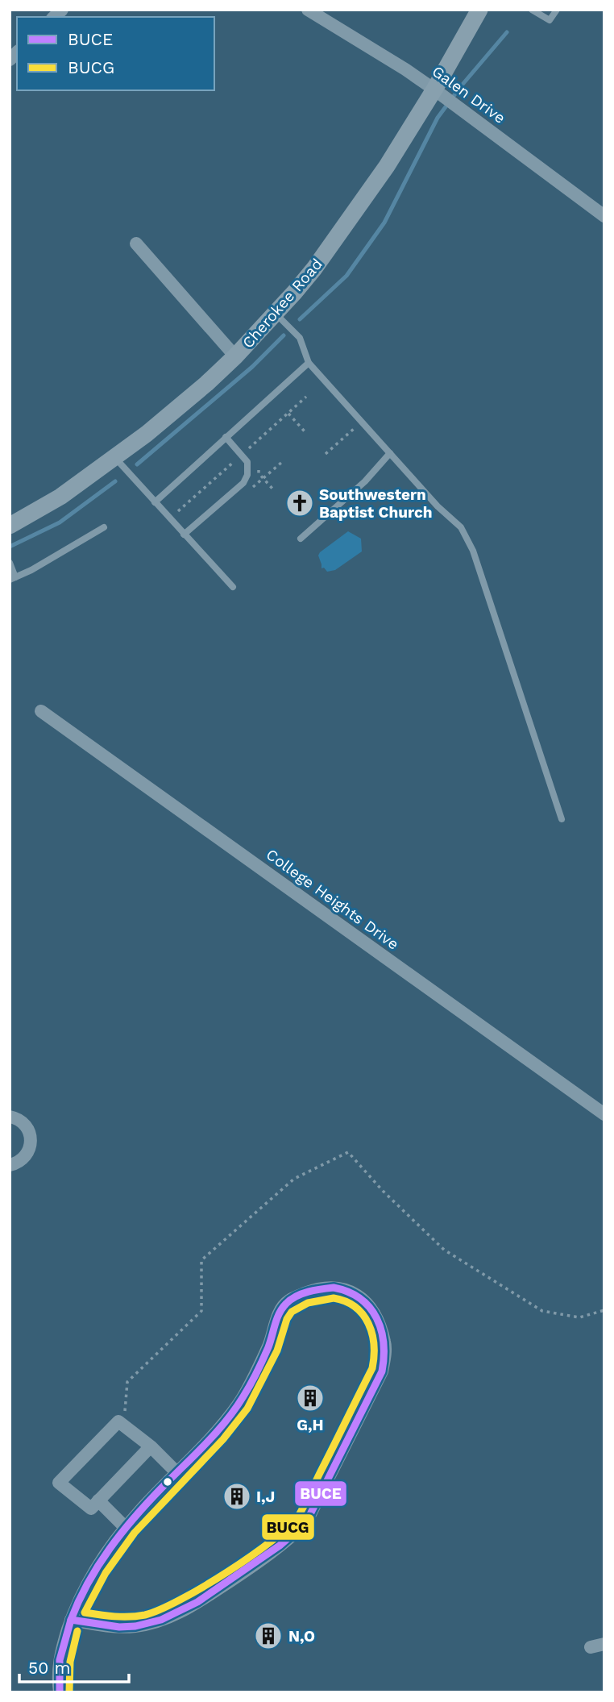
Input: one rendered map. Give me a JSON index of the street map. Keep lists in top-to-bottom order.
{
  "streets": {
    "main road": ["Cherokee Road"],
    "street": ["Galen Drive", "College Heights Drive"]
  },
  "crossings": [
    ["Galen Drive", "Cherokee Road"]
  ],
  "places": {
    "church": ["Southwestern Baptist Church"],
    "building": ["G,H", "I,J", "N,O"]
  },
  "lines": ["transit line BUCE", "transit line BUCG"],
  "legend": ["BUCE", "BUCG"],
  "scale_bar": "50 m"
}
